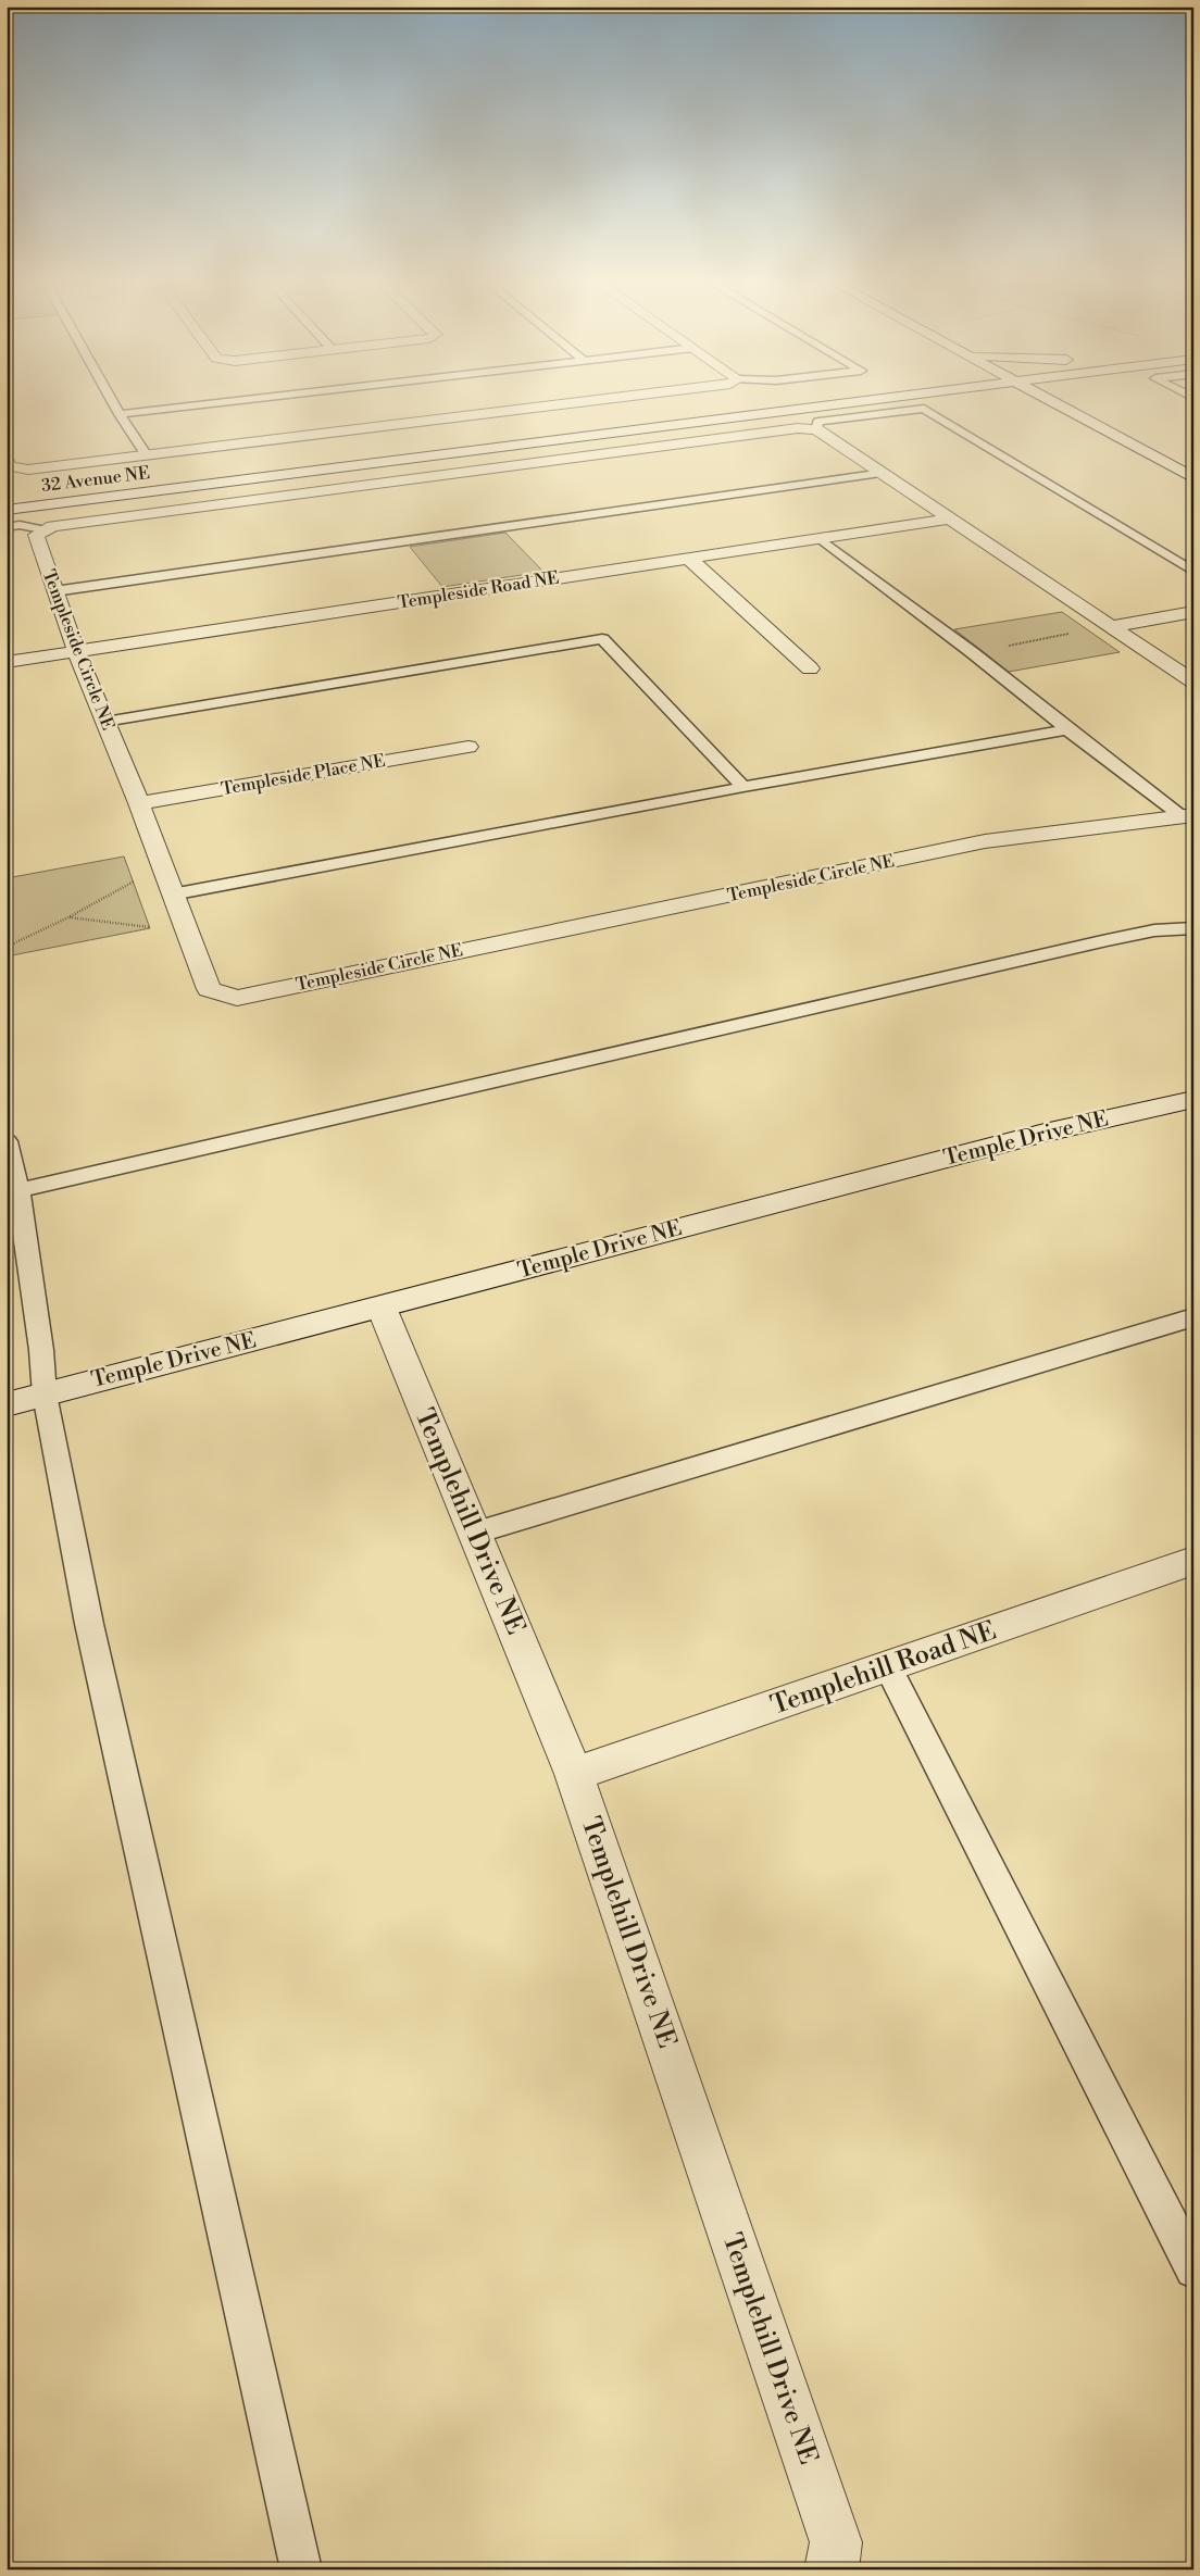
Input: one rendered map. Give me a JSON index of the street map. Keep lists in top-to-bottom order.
{
  "streets": {
    "street": [
      "32 Avenue NE",
      "Templeside Road NE",
      "Templeside Circle NE",
      "Templeside Place NE",
      "Temple Drive NE",
      "Templehill Drive NE",
      "Templehill Road NE"
    ]
  },
  "crossings": [
    ["Templeside Road NE", "Templeside Circle NE"],
    ["Templeside Circle NE", "Templeside Place NE"],
    ["Temple Drive NE", "Templehill Drive NE"],
    ["Templehill Drive NE", "Templehill Road NE"]
  ]
}
